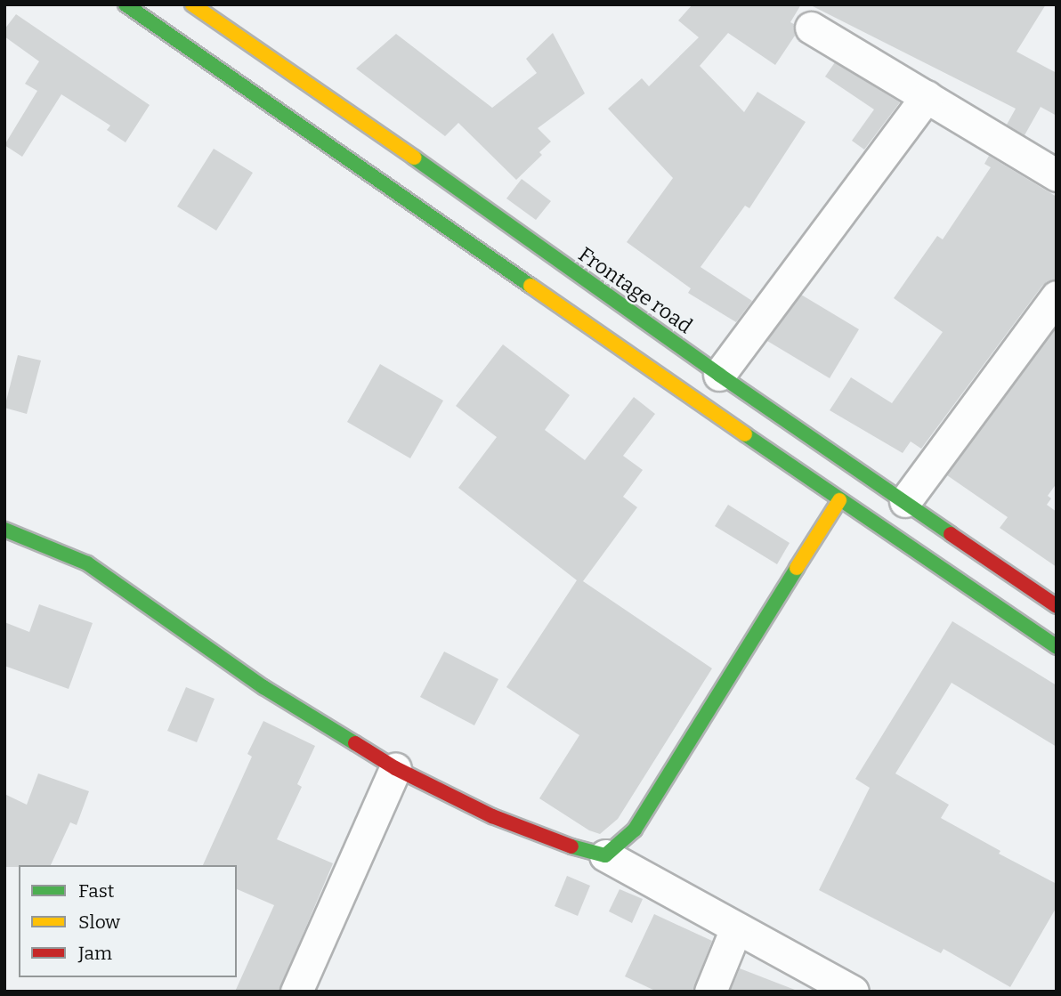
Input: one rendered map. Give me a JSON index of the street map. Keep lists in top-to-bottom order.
{
  "streets": {
    "main road": ["Frontage road"]
  },
  "legend": ["Fast", "Slow", "Jam"]
}
